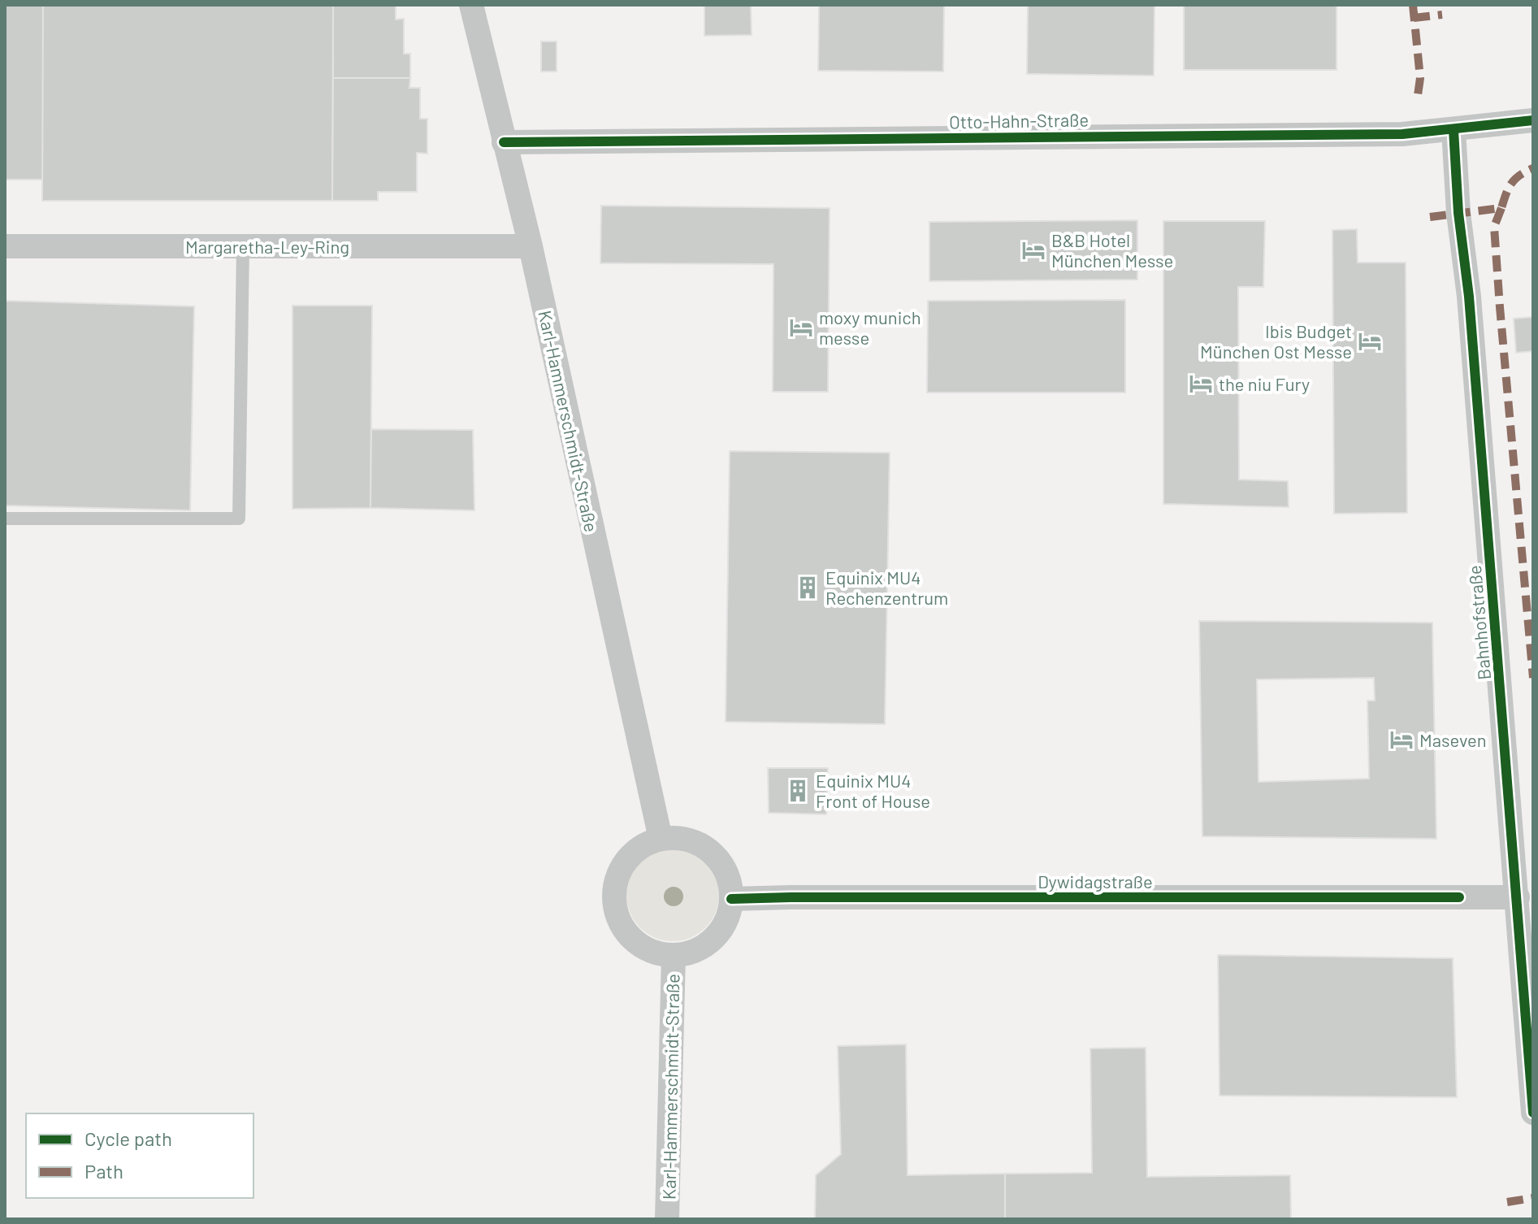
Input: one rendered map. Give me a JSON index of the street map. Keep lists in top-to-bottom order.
{
  "streets": {
    "street": [
      "Otto-Hahn-Straße",
      "Margaretha-Ley-Ring",
      "Karl-Hammerschmidt-Straße",
      "Bahnhofstraße",
      "Dywidagstraße"
    ]
  },
  "crossings": [
    ["Otto-Hahn-Straße", "Karl-Hammerschmidt-Straße"],
    ["Otto-Hahn-Straße", "Bahnhofstraße"],
    ["Margaretha-Ley-Ring", "Karl-Hammerschmidt-Straße"],
    ["Karl-Hammerschmidt-Straße", "Dywidagstraße"],
    ["Bahnhofstraße", "Dywidagstraße"]
  ],
  "places": {
    "hotel": [
      "B&B Hotel München Messe",
      "moxy munich messe",
      "Ibis Budget München Ost Messe",
      "the niu Fury",
      "Maseven"
    ],
    "building": ["Equinix MU4 Rechenzentrum", "Equinix MU4 Front of House"]
  },
  "legend": ["Cycle path", "Path"]
}
